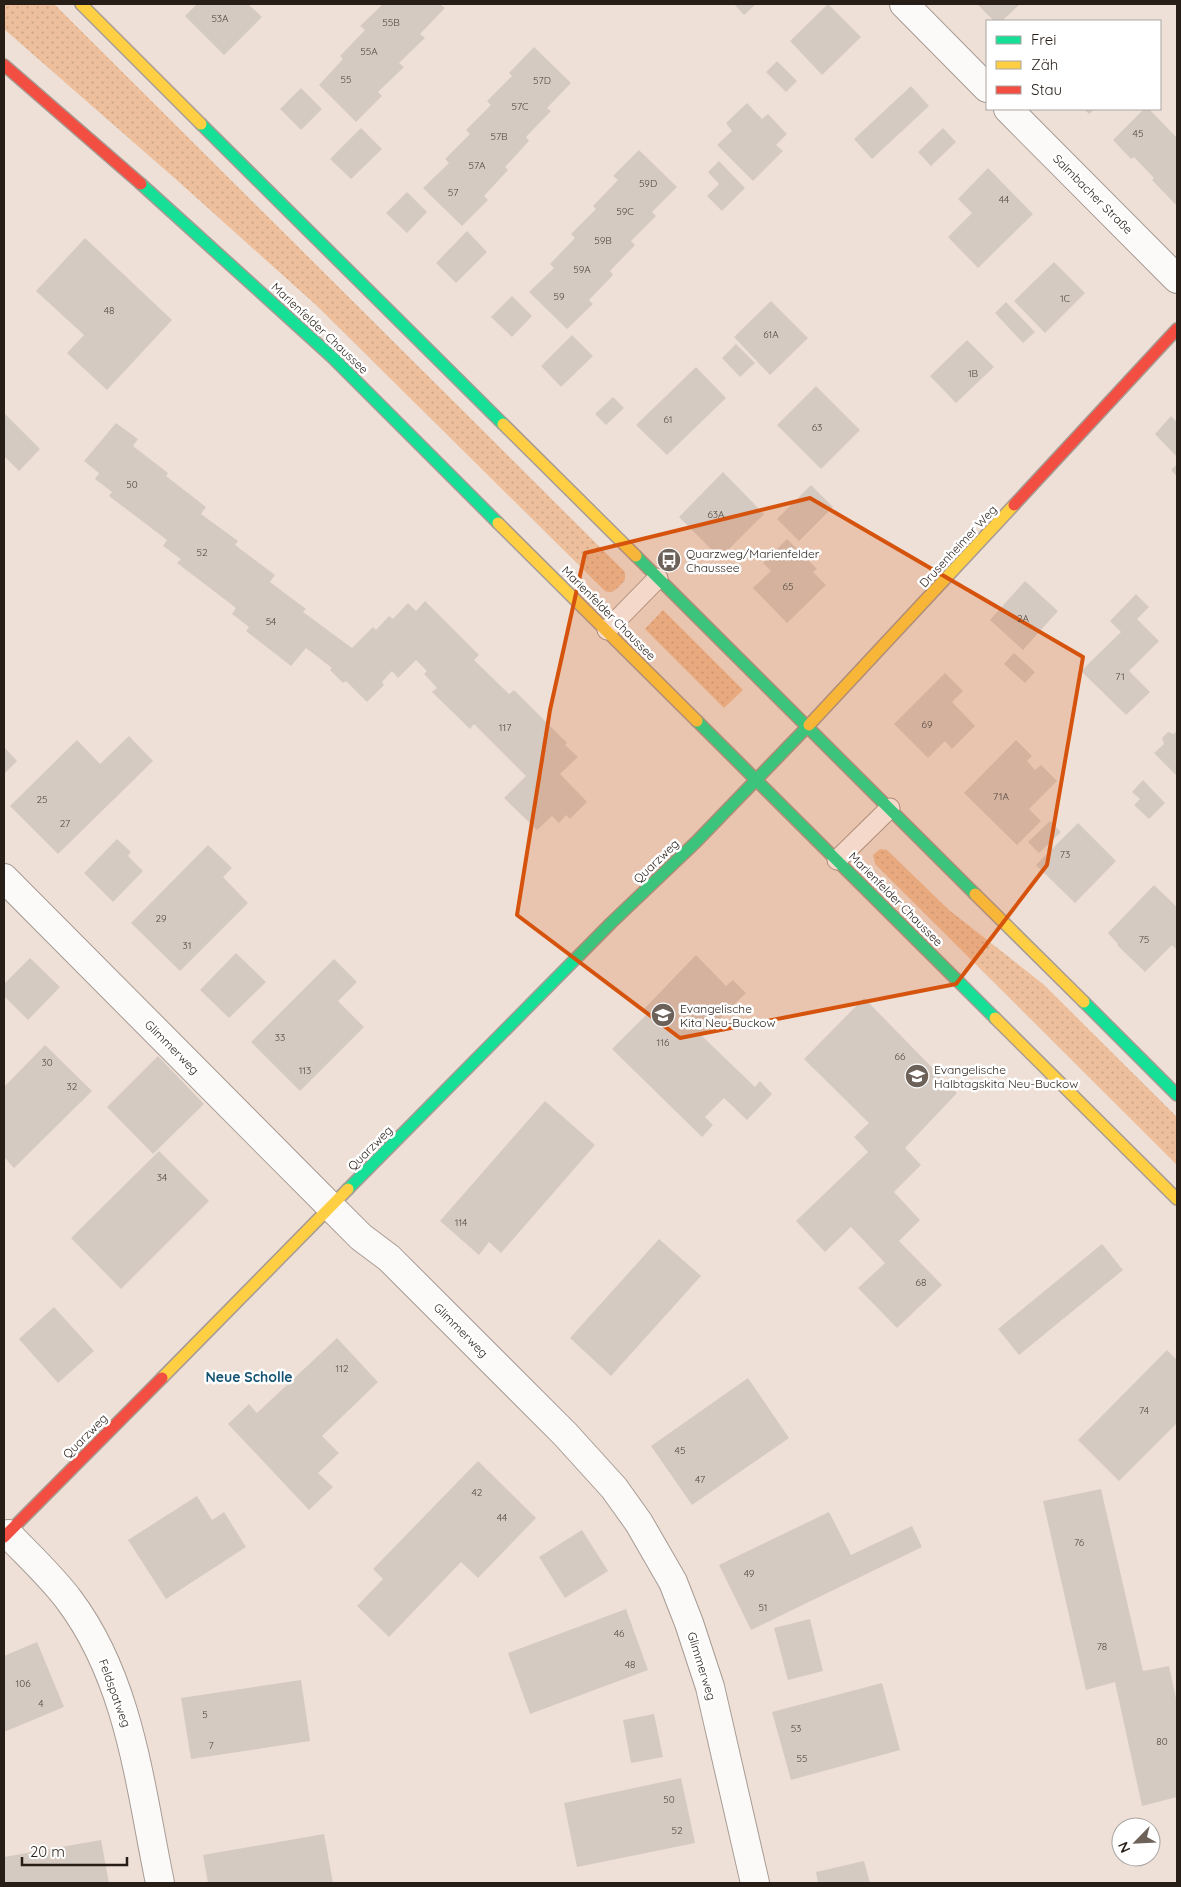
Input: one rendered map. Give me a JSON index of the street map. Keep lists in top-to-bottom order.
{
  "streets": {
    "main road": ["Marienfelder Chaussee", "Drusenheimer Weg", "Quarzweg"],
    "street": ["Salmbacher Straße", "Glimmerweg", "Feldspatweg"]
  },
  "crossings": [
    ["Marienfelder Chaussee", "Drusenheimer Weg"],
    ["Marienfelder Chaussee", "Quarzweg"],
    ["Drusenheimer Weg", "Quarzweg"],
    ["Quarzweg", "Glimmerweg"],
    ["Quarzweg", "Feldspatweg"]
  ],
  "districts": ["Neue Scholle"],
  "places": {
    "bus stop": ["Quarzweg/Marienfelder Chaussee"],
    "school or university": ["Evangelische Kita Neu-Buckow", "Evangelische Halbtagskita Neu-Buckow"]
  },
  "house_numbers": [
    "53A",
    "55B",
    "55A",
    "55",
    "57D",
    "57C",
    "45",
    "57B",
    "57A",
    "59D",
    "57",
    "44",
    "59C",
    "59B",
    "59A",
    "59",
    "1C",
    "48",
    "61A",
    "1B",
    "61",
    "63",
    "50",
    "63A",
    "52",
    "65",
    "2A",
    "54",
    "71",
    "69",
    "117",
    "71A",
    "25",
    "27",
    "73",
    "29",
    "75",
    "31",
    "33",
    "116",
    "66",
    "30",
    "113",
    "32",
    "34",
    "114",
    "68",
    "112",
    "74",
    "45",
    "47",
    "42",
    "44",
    "76",
    "49",
    "51",
    "46",
    "78",
    "48",
    "106",
    "4",
    "5",
    "53",
    "80",
    "7",
    "55",
    "50",
    "52"
  ],
  "legend": ["Frei", "Zäh", "Stau"],
  "scale_bar": "20 m",
  "north": "bottom left"
}
